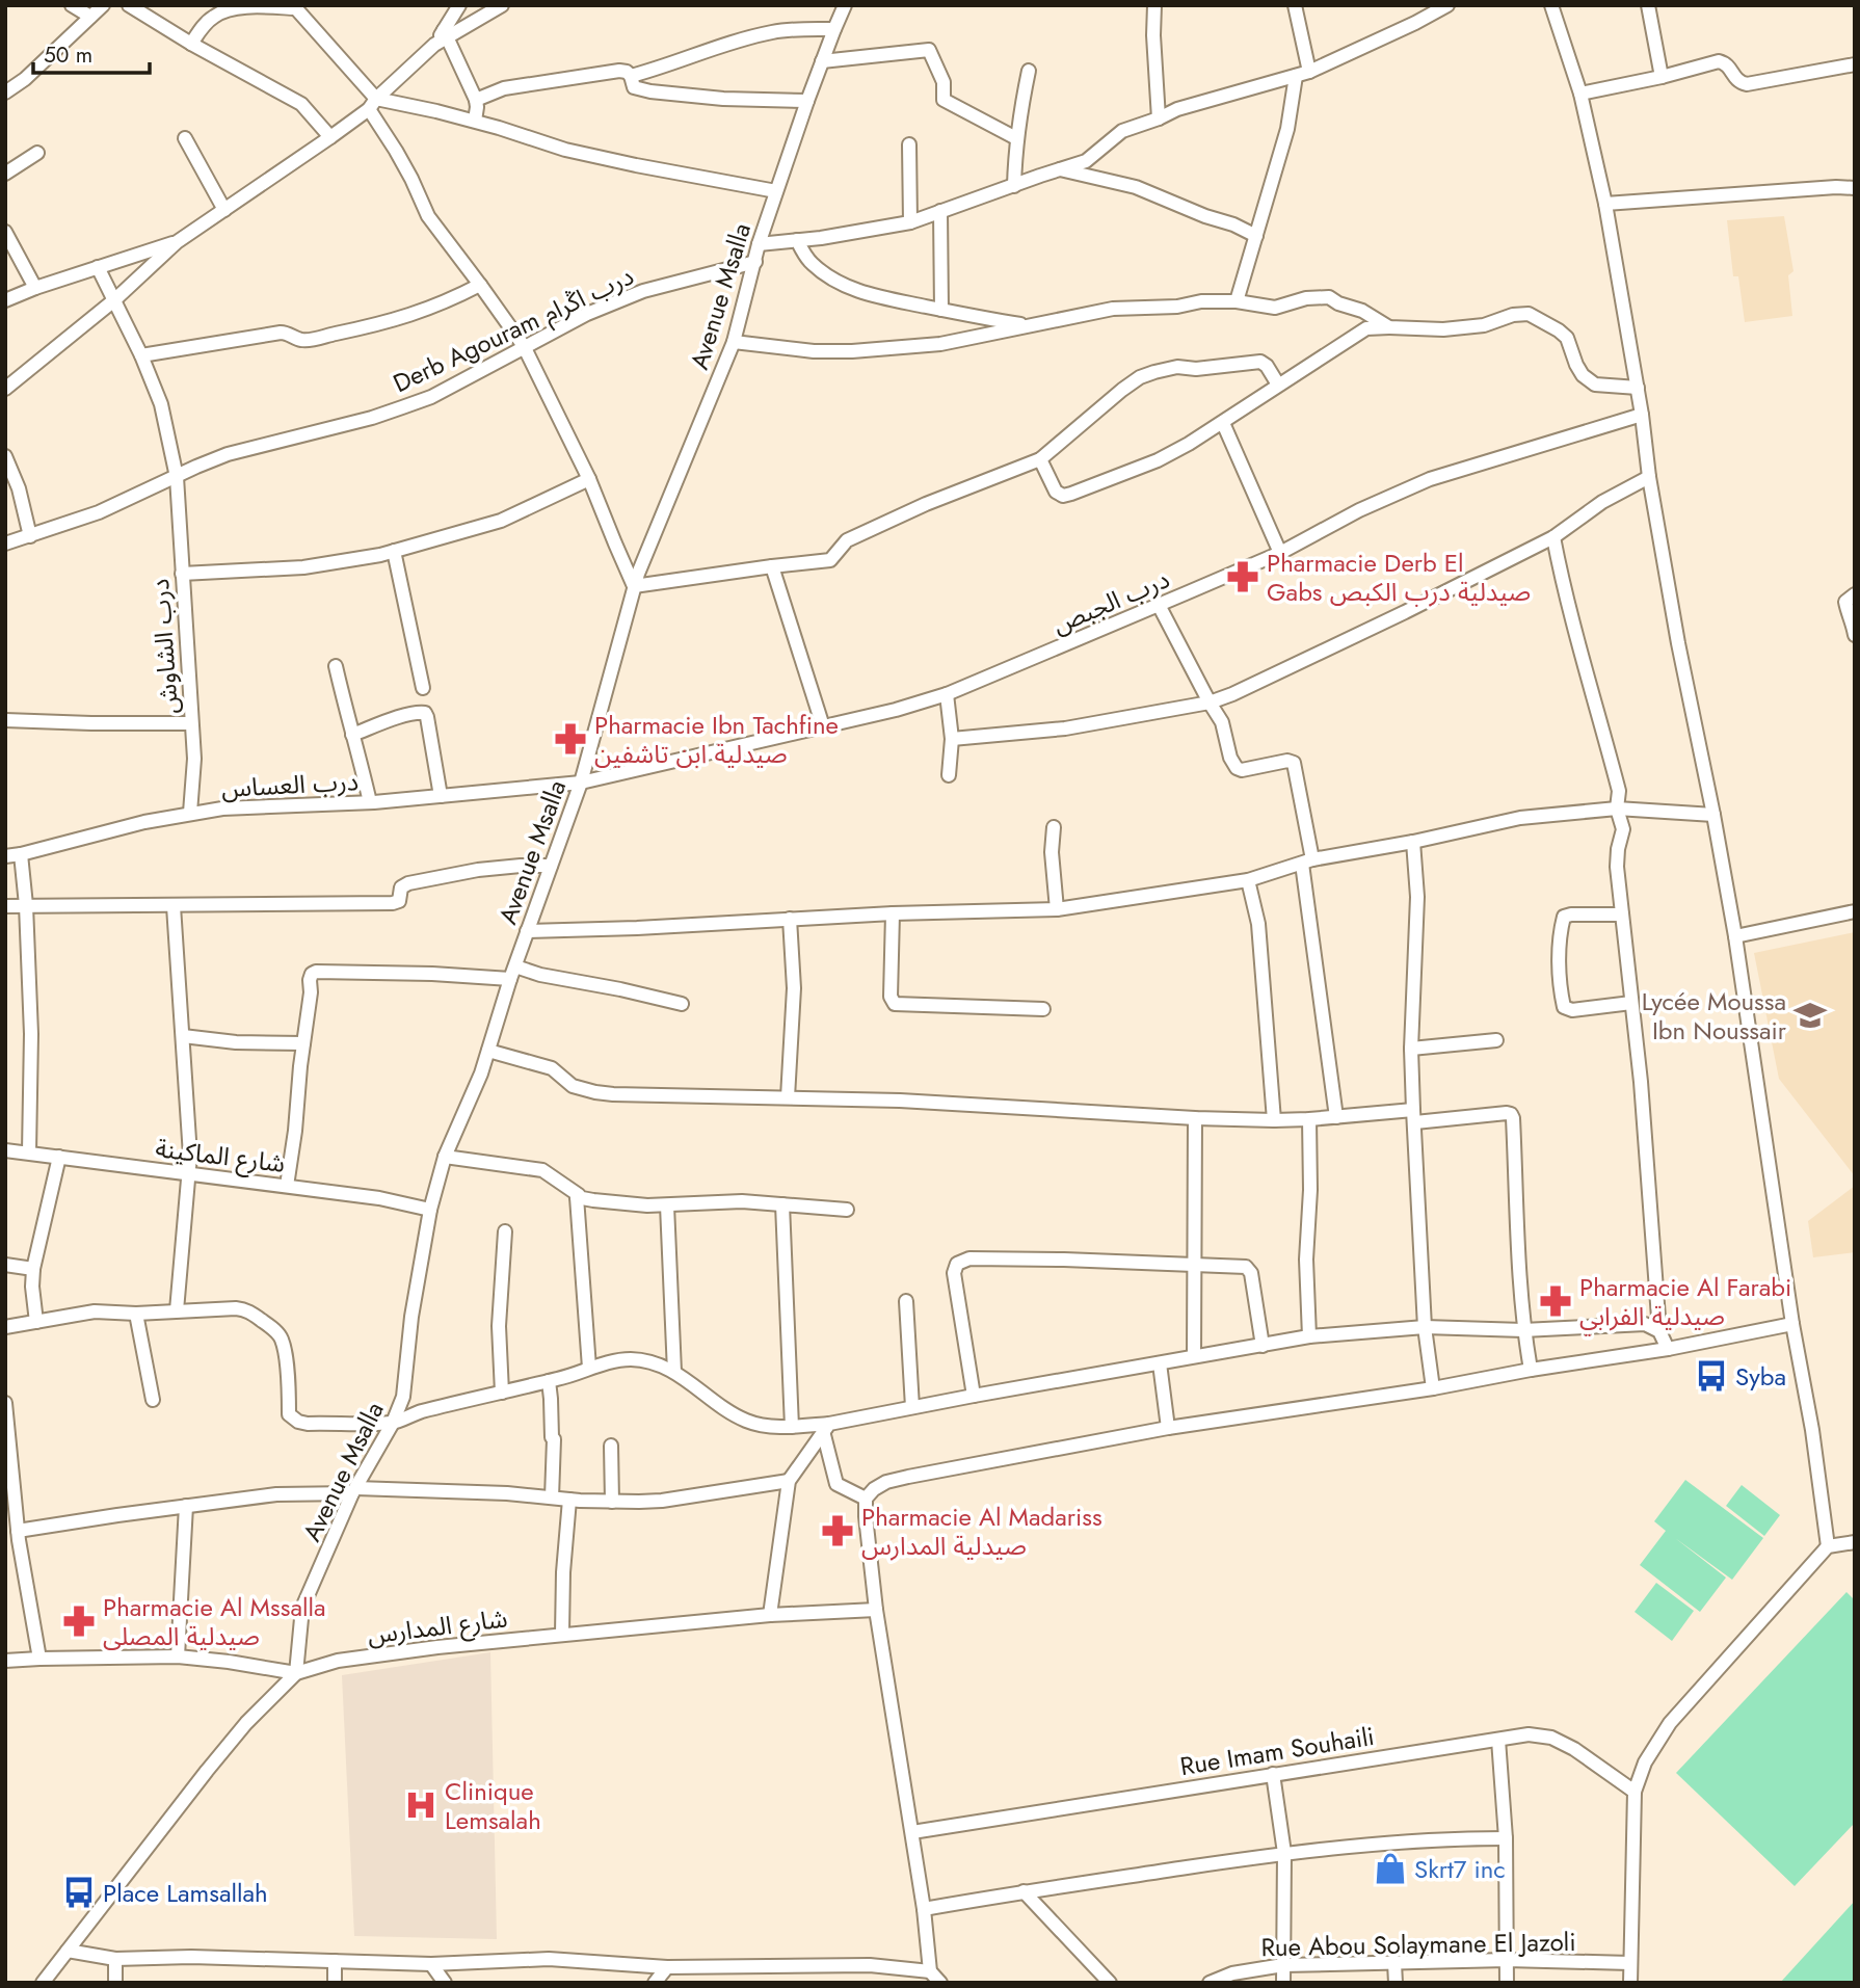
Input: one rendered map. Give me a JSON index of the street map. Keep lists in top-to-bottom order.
{
  "streets": {
    "street": [
      "Avenue Msalla",
      "Derb Agouram درب اڭرام",
      "درب الجبص",
      "درب الشاوش",
      "درب العساس",
      "شارع الماكينة",
      "شارع المدارس",
      "Rue Imam Souhaili",
      "Rue Abou Solaymane El Jazoli"
    ]
  },
  "crossings": [
    ["Avenue Msalla", "Derb Agouram درب اڭرام"],
    ["Avenue Msalla", "درب الجبص"],
    ["Avenue Msalla", "درب العساس"],
    ["Avenue Msalla", "شارع الماكينة"],
    ["Avenue Msalla", "شارع المدارس"],
    ["Derb Agouram درب اڭرام", "درب الشاوش"],
    ["درب الجبص", "درب العساس"],
    ["درب الشاوش", "درب العساس"]
  ],
  "places": {
    "pharmacy": [
      "Pharmacie Derb El Gabs صيدلية درب الكبص",
      "Pharmacie Ibn Tachfine صيدلية ابن تاشفين",
      "Pharmacie Al Farabi صيدلية الفرابي",
      "Pharmacie Al Madariss صيدلية المدارس",
      "Pharmacie Al Mssalla صيدلية المصلى"
    ],
    "school or university": ["Lycée Moussa Ibn Noussair"],
    "bus stop": ["Syba", "Place Lamsallah"],
    "hospital": ["Clinique Lemsalah"],
    "shop": ["Skrt7 inc"]
  },
  "scale_bar": "50 m"
}
